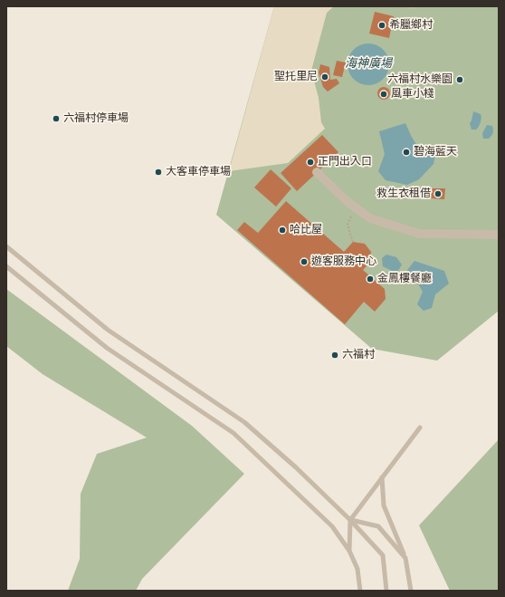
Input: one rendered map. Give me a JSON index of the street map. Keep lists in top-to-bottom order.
{
  "water": ["海神廣場"],
  "places": [
    "希臘鄉村",
    "聖托里尼",
    "六福村水樂園",
    "風車小棧",
    "六福村停車場",
    "碧海藍天",
    "正門出入口",
    "大客車停車場",
    "救生衣租借",
    "哈比屋",
    "遊客服務中心",
    "金鳳樓餐廳",
    "六福村"
  ]
}
